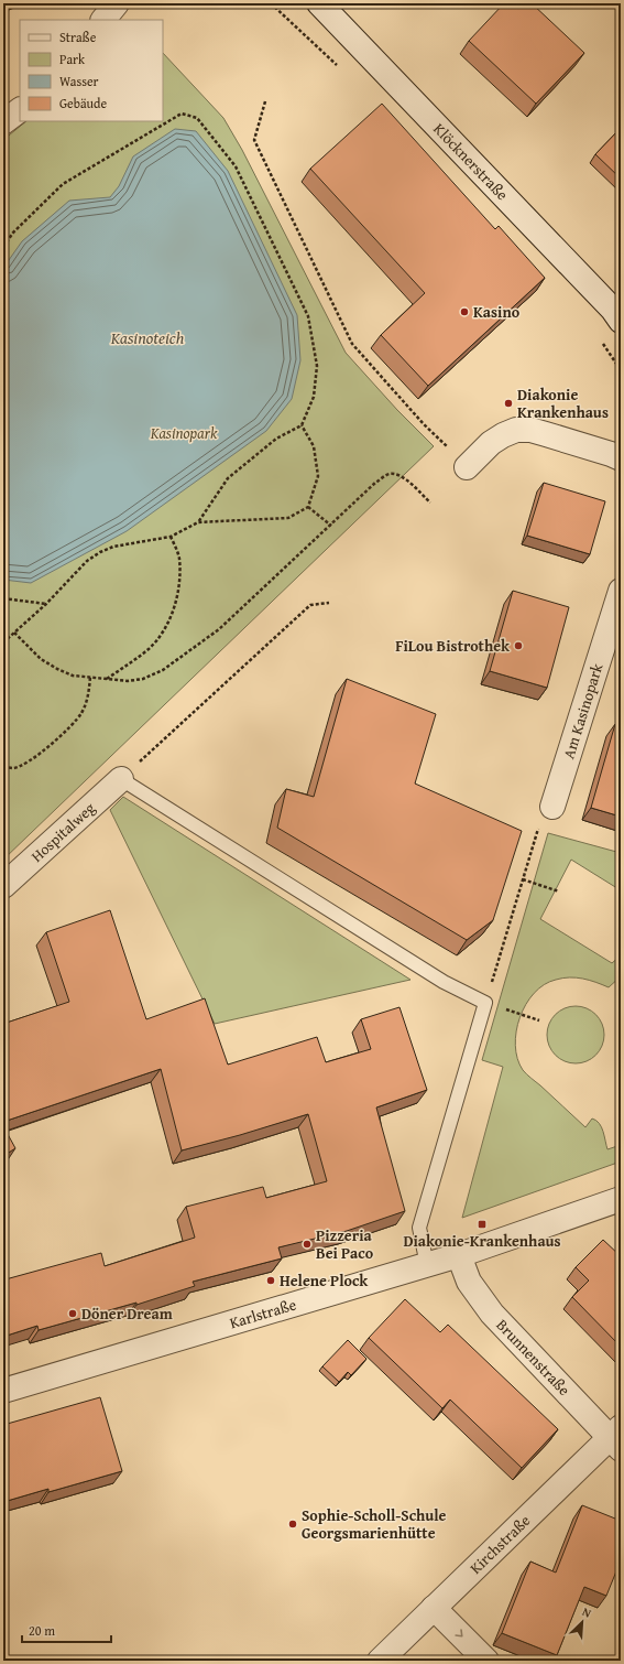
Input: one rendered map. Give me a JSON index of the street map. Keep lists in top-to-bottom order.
{
  "streets": {
    "street": [
      "Klöcknerstraße",
      "Am Kasinopark",
      "Hospitalweg",
      "Karlstraße",
      "Brunnenstraße",
      "Kirchstraße"
    ]
  },
  "crossings": [
    ["Karlstraße", "Brunnenstraße"],
    ["Brunnenstraße", "Kirchstraße"]
  ],
  "water": ["Kasinoteich"],
  "parks": ["Kasinopark"],
  "places": {
    "other": [
      "Kasino",
      "Diakonie Krankenhaus",
      "FiLou Bistrothek",
      "Pizzeria Bei Paco",
      "Helene Plock",
      "Döner Dream",
      "Sophie-Scholl-Schule Georgsmarienhütte"
    ],
    "transit": ["Diakonie-Krankenhaus"]
  },
  "legend": [
    "Straße",
    "Park",
    "Wasser",
    "Gebäude"
  ],
  "scale_bar": "20 m",
  "north": "top right"
}
